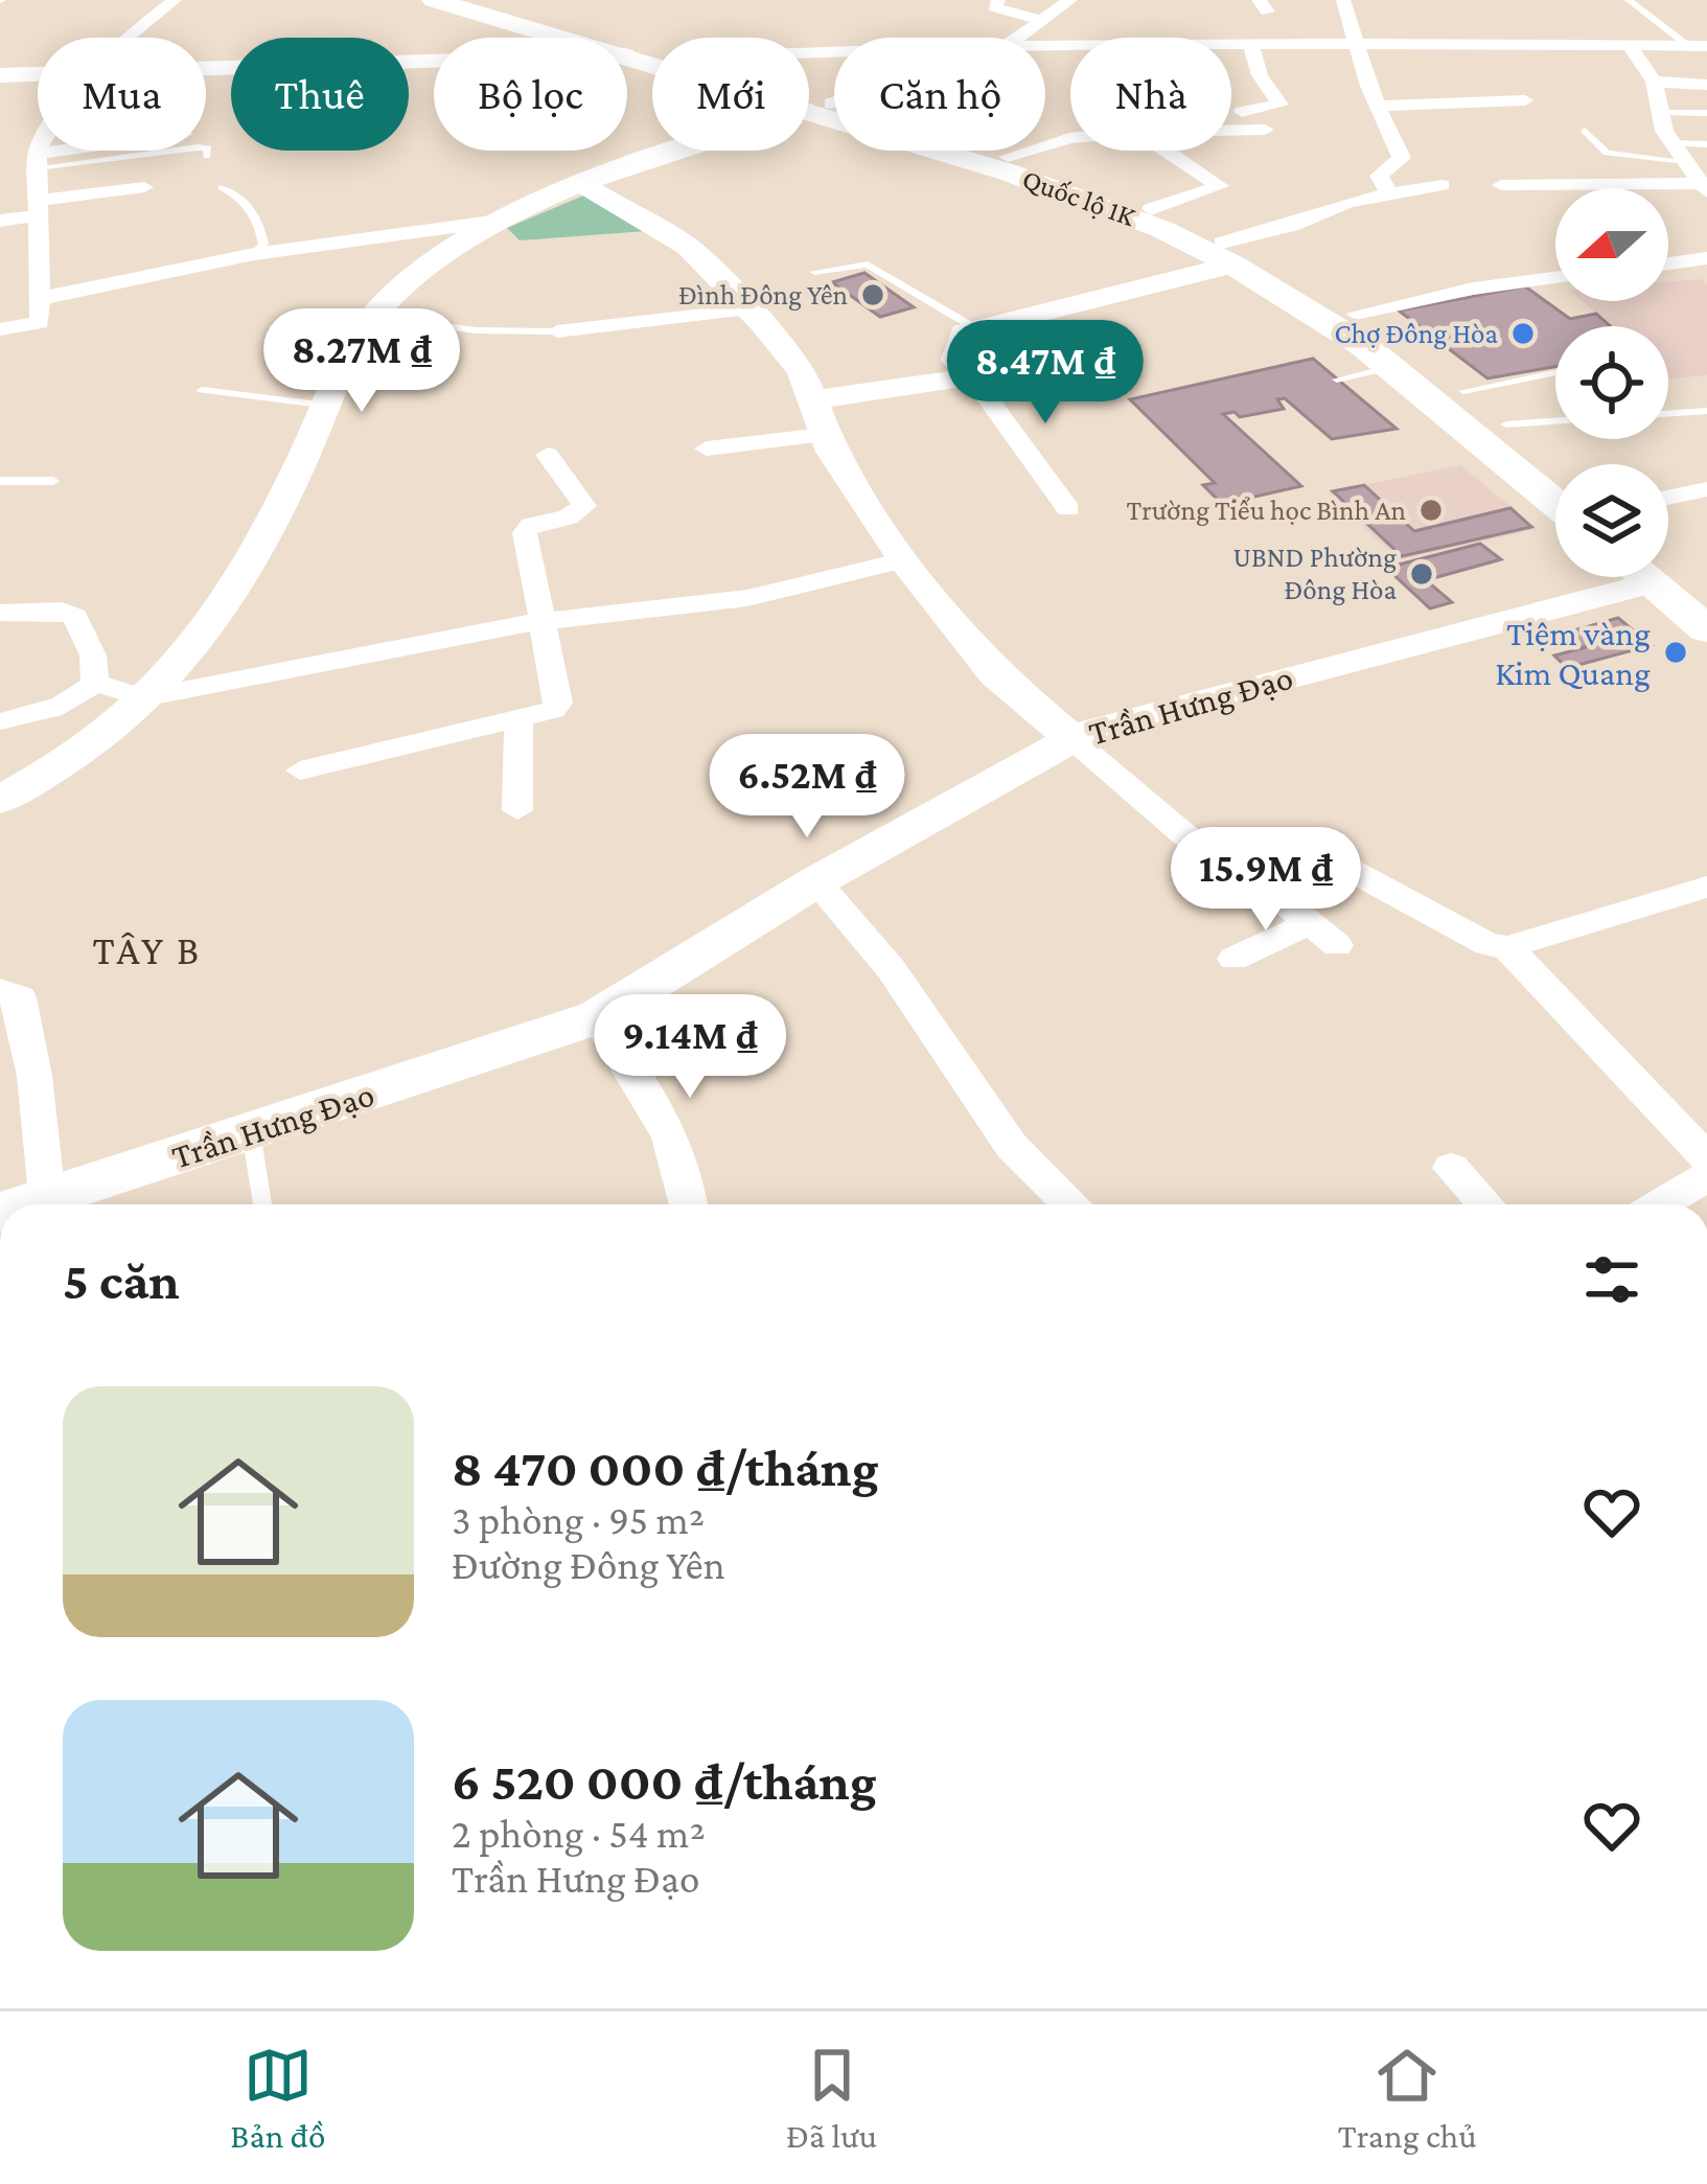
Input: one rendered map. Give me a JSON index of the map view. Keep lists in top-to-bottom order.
{
  "streets": {
    "main road": ["Quốc lộ 1K"],
    "street": ["Trần Hưng Đạo"]
  },
  "districts": ["TÂY B"],
  "places": [
    "Đình Đông Yên",
    "Chợ Đông Hòa",
    "Trường Tiểu học Bình An",
    "UBND Phường Đông Hòa",
    "Tiệm vàng Kim Quang"
  ],
  "north": "left",
  "page": {
    "chip": [
      "Mua",
      "Thuê",
      "Bộ lọc",
      "Mới",
      "Căn hộ",
      "Nhà"
    ],
    "price": [
      "8.27M ₫",
      "8.47M ₫",
      "6.52M ₫",
      "15.9M ₫",
      "9.14M ₫"
    ],
    "heading": "5 căn",
    "list": [
      {
        "name": "8 470 000 ₫/tháng",
        "note": "3 phòng · 95 m² · Đường Đông Yên"
      },
      {
        "name": "6 520 000 ₫/tháng",
        "note": "2 phòng · 54 m² · Trần Hưng Đạo"
      }
    ],
    "tabs": ["Bản đồ", "Đã lưu", "Trang chủ"]
  }
}
